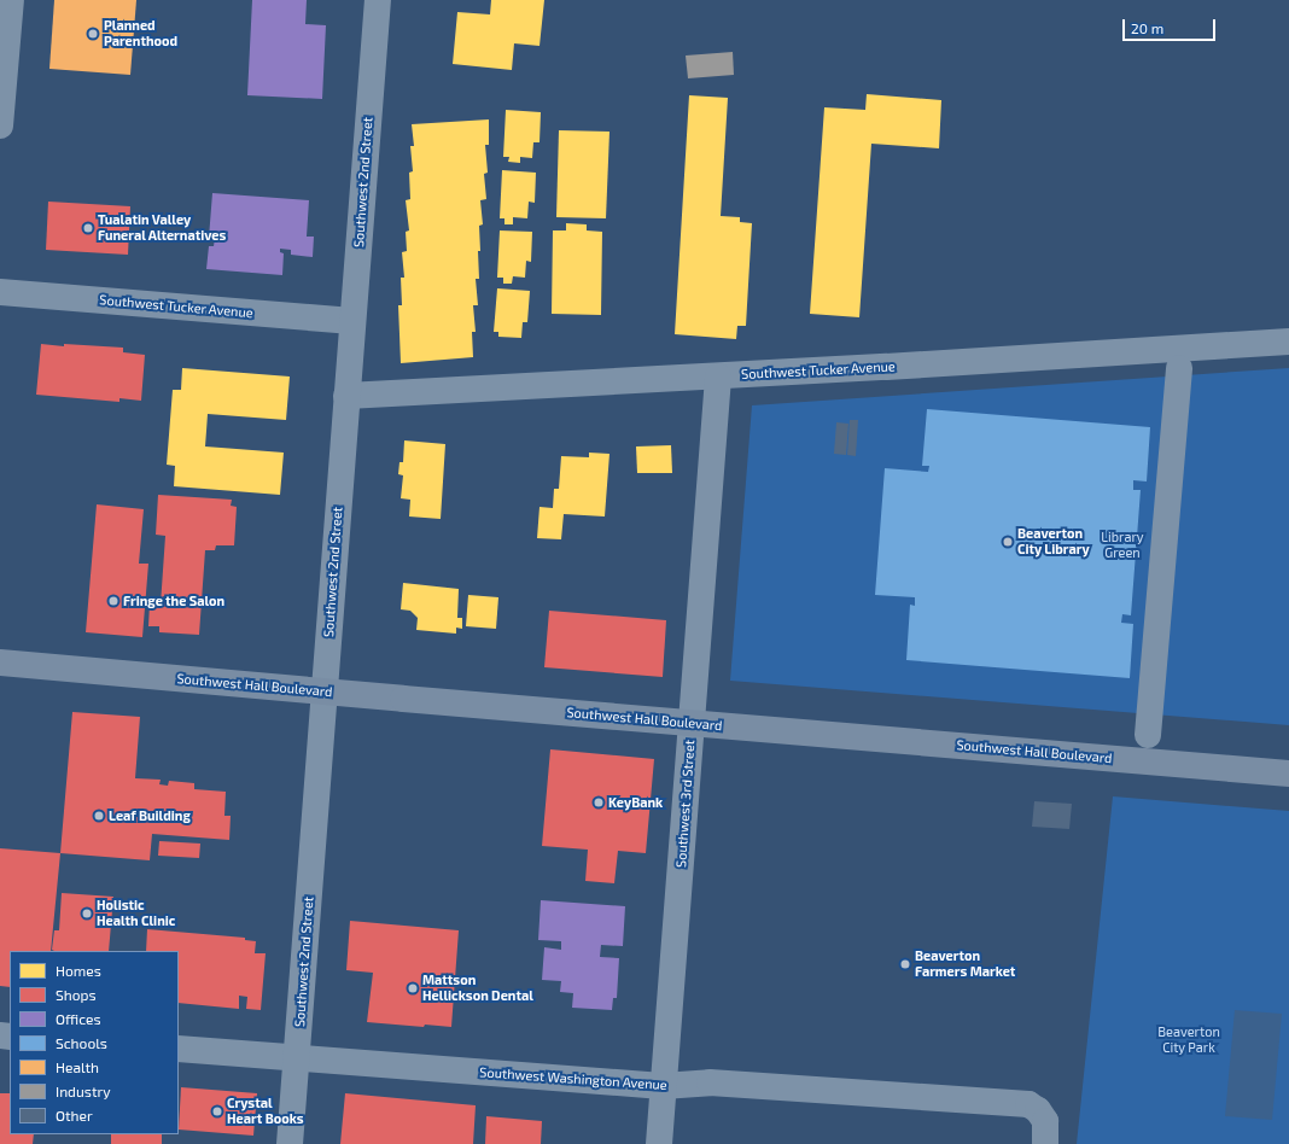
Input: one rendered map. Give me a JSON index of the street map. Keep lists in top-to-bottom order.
{
  "streets": {
    "main road": ["Southwest Hall Boulevard"],
    "street": [
      "Southwest 2nd Street",
      "Southwest Tucker Avenue",
      "Southwest 3rd Street",
      "Southwest Washington Avenue"
    ]
  },
  "crossings": [
    ["Southwest 2nd Street", "Southwest Tucker Avenue"],
    ["Southwest 2nd Street", "Southwest Hall Boulevard"],
    ["Southwest 2nd Street", "Southwest Washington Avenue"],
    ["Southwest Tucker Avenue", "Southwest 3rd Street"],
    ["Southwest Hall Boulevard", "Southwest 3rd Street"],
    ["Southwest 3rd Street", "Southwest Washington Avenue"]
  ],
  "parks": ["Library Green", "Beaverton City Park"],
  "places": [
    "Planned Parenthood",
    "Tualatin Valley Funeral Alternatives",
    "Beaverton City Library",
    "Fringe the Salon",
    "KeyBank",
    "Leaf Building",
    "Holistic Health Clinic",
    "Beaverton Farmers Market",
    "Mattson Hellickson Dental",
    "Crystal Heart Books"
  ],
  "legend": [
    "Homes",
    "Shops",
    "Offices",
    "Schools",
    "Health",
    "Industry",
    "Other"
  ],
  "scale_bar": "20 m"
}
